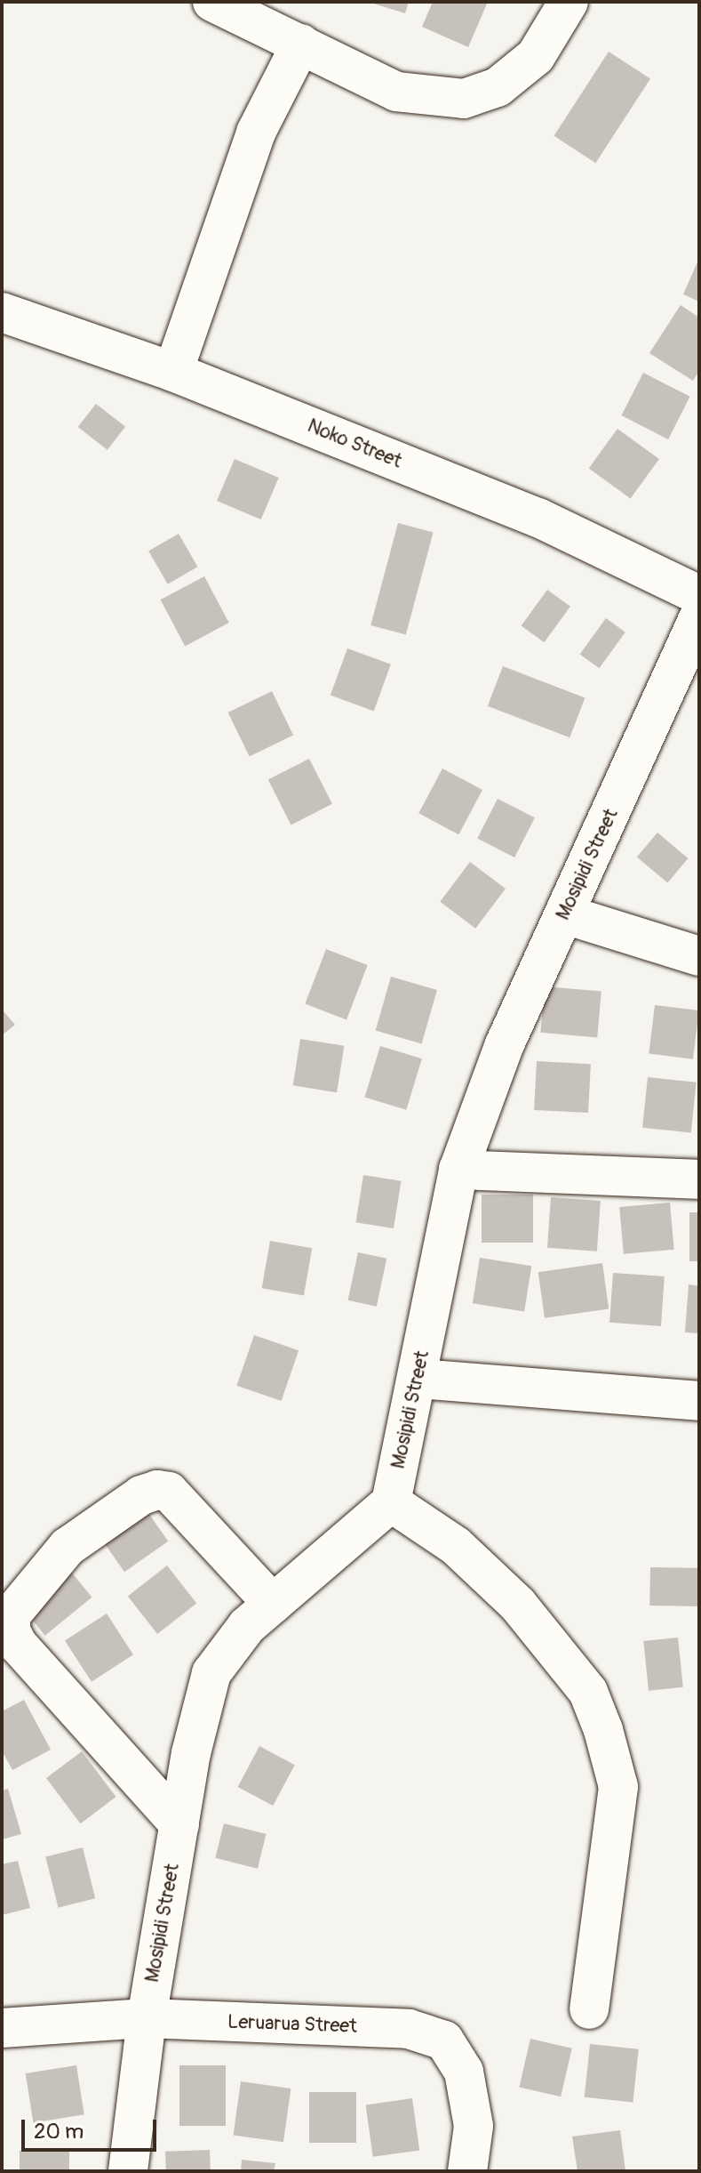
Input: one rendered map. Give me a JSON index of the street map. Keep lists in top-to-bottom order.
{
  "streets": {
    "street": ["Noko Street", "Mosipidi Street", "Leruarua Street"]
  },
  "crossings": [
    ["Mosipidi Street", "Leruarua Street"]
  ],
  "scale_bar": "20 m"
}
